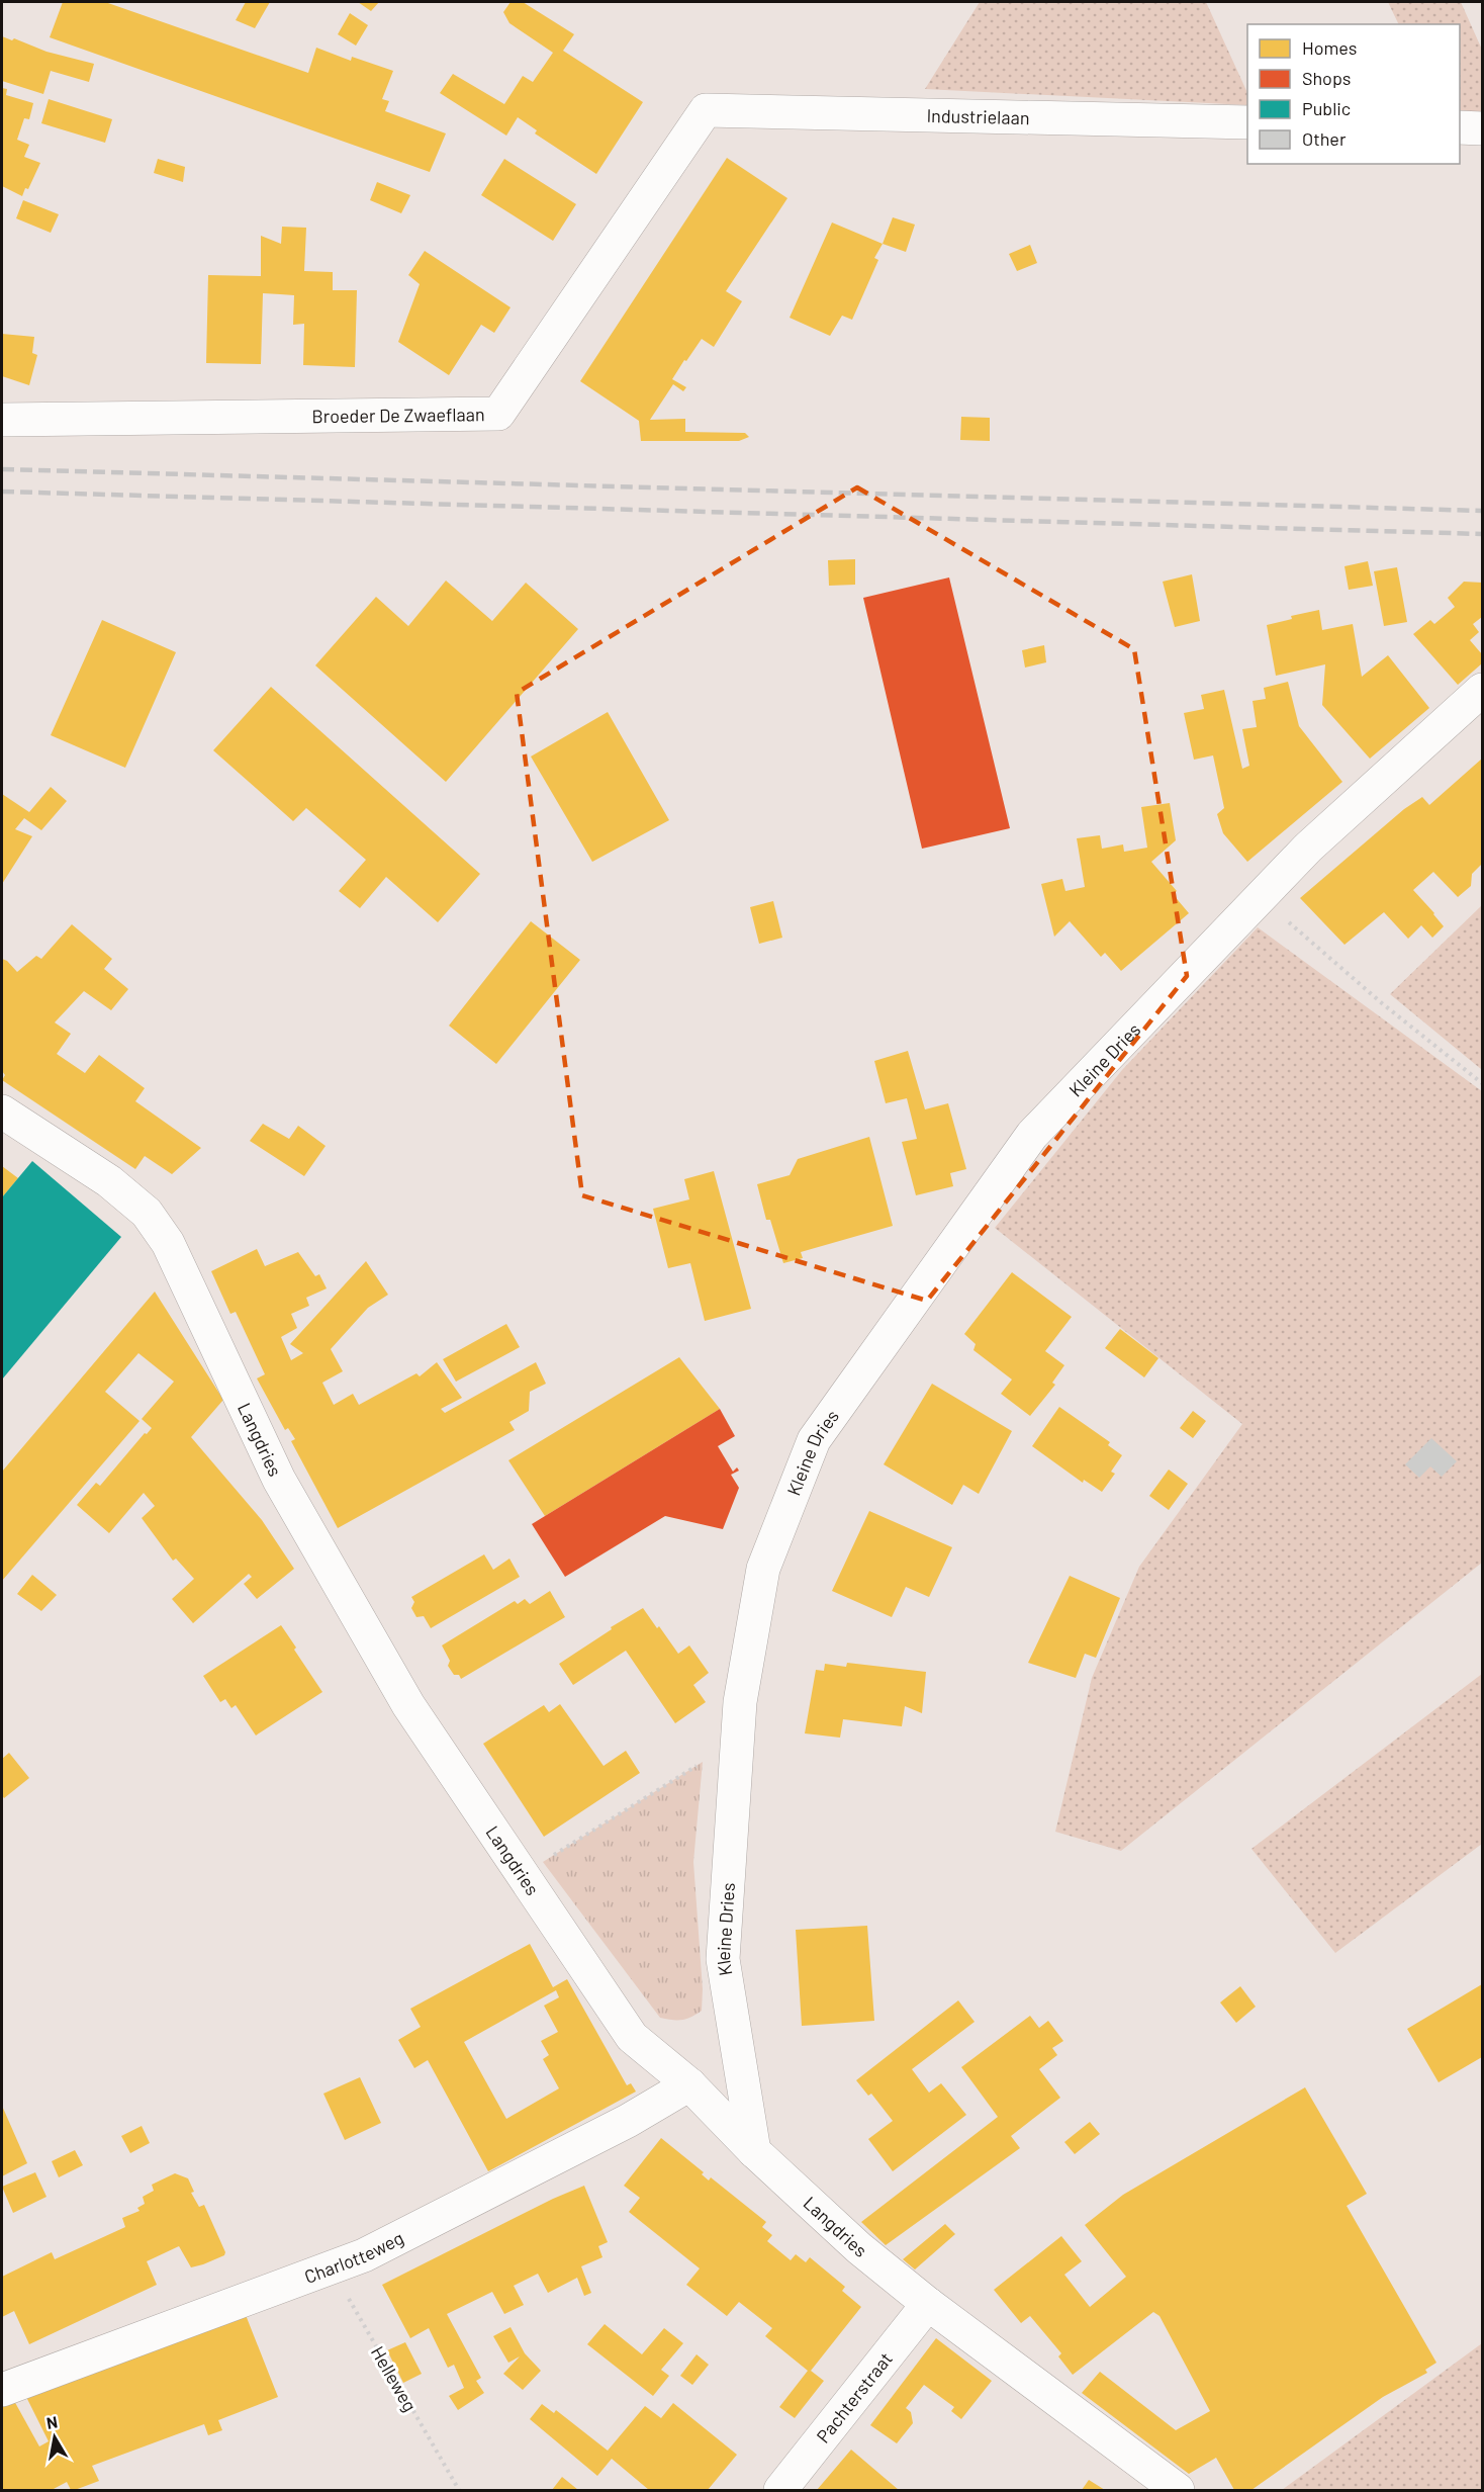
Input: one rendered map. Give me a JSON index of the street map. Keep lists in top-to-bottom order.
{
  "streets": {
    "street": [
      "Industrielaan",
      "Broeder De Zwaeflaan",
      "Kleine Dries",
      "Langdries",
      "Charlotteweg",
      "Pachterstraat"
    ],
    "path": ["Helleweg"]
  },
  "crossings": [
    ["Industrielaan", "Broeder De Zwaeflaan"],
    ["Kleine Dries", "Langdries"],
    ["Langdries", "Charlotteweg"],
    ["Langdries", "Pachterstraat"],
    ["Charlotteweg", "Helleweg"]
  ],
  "legend": [
    "Homes",
    "Shops",
    "Public",
    "Other"
  ],
  "north": "top"
}
